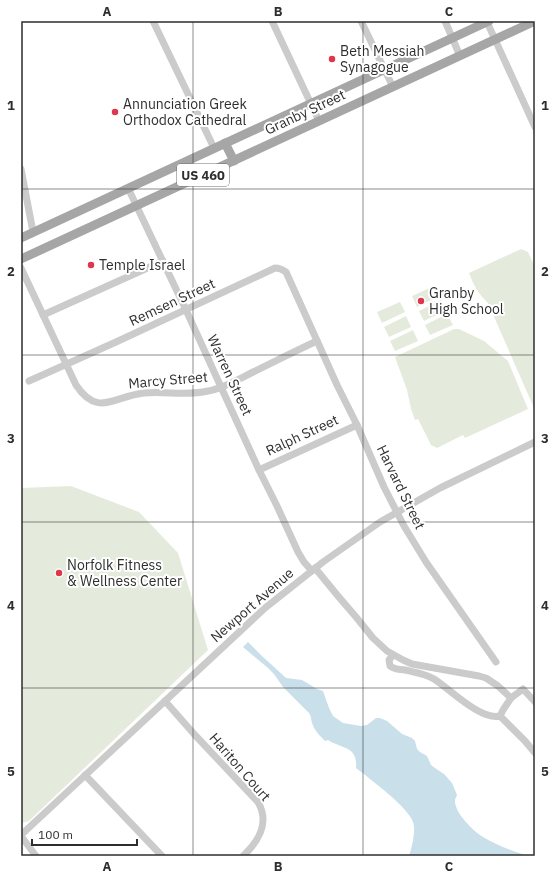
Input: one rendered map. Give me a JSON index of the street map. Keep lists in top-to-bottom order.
{
  "streets": {
    "main road": ["Granby Street", "US 460"],
    "street": [
      "Remsen Street",
      "Warren Street",
      "Marcy Street",
      "Ralph Street",
      "Harvard Street",
      "Newport Avenue",
      "Hariton Court"
    ]
  },
  "crossings": [
    ["Granby Street", "Warren Street"],
    ["Remsen Street", "Warren Street"],
    ["Remsen Street", "Marcy Street"],
    ["Remsen Street", "Harvard Street"],
    ["Warren Street", "Marcy Street"],
    ["Warren Street", "Ralph Street"],
    ["Warren Street", "Newport Avenue"],
    ["Marcy Street", "Harvard Street"],
    ["Ralph Street", "Harvard Street"],
    ["Harvard Street", "Newport Avenue"],
    ["Newport Avenue", "Hariton Court"]
  ],
  "places": [
    "Beth Messiah Synagogue",
    "Annunciation Greek Orthodox Cathedral",
    "Temple Israel",
    "Granby High School",
    "Norfolk Fitness & Wellness Center"
  ],
  "scale_bar": "100 m",
  "grid": {
    "columns": ["A", "B", "C"],
    "rows": [
      "1",
      "2",
      "3",
      "4",
      "5"
    ]
  }
}
